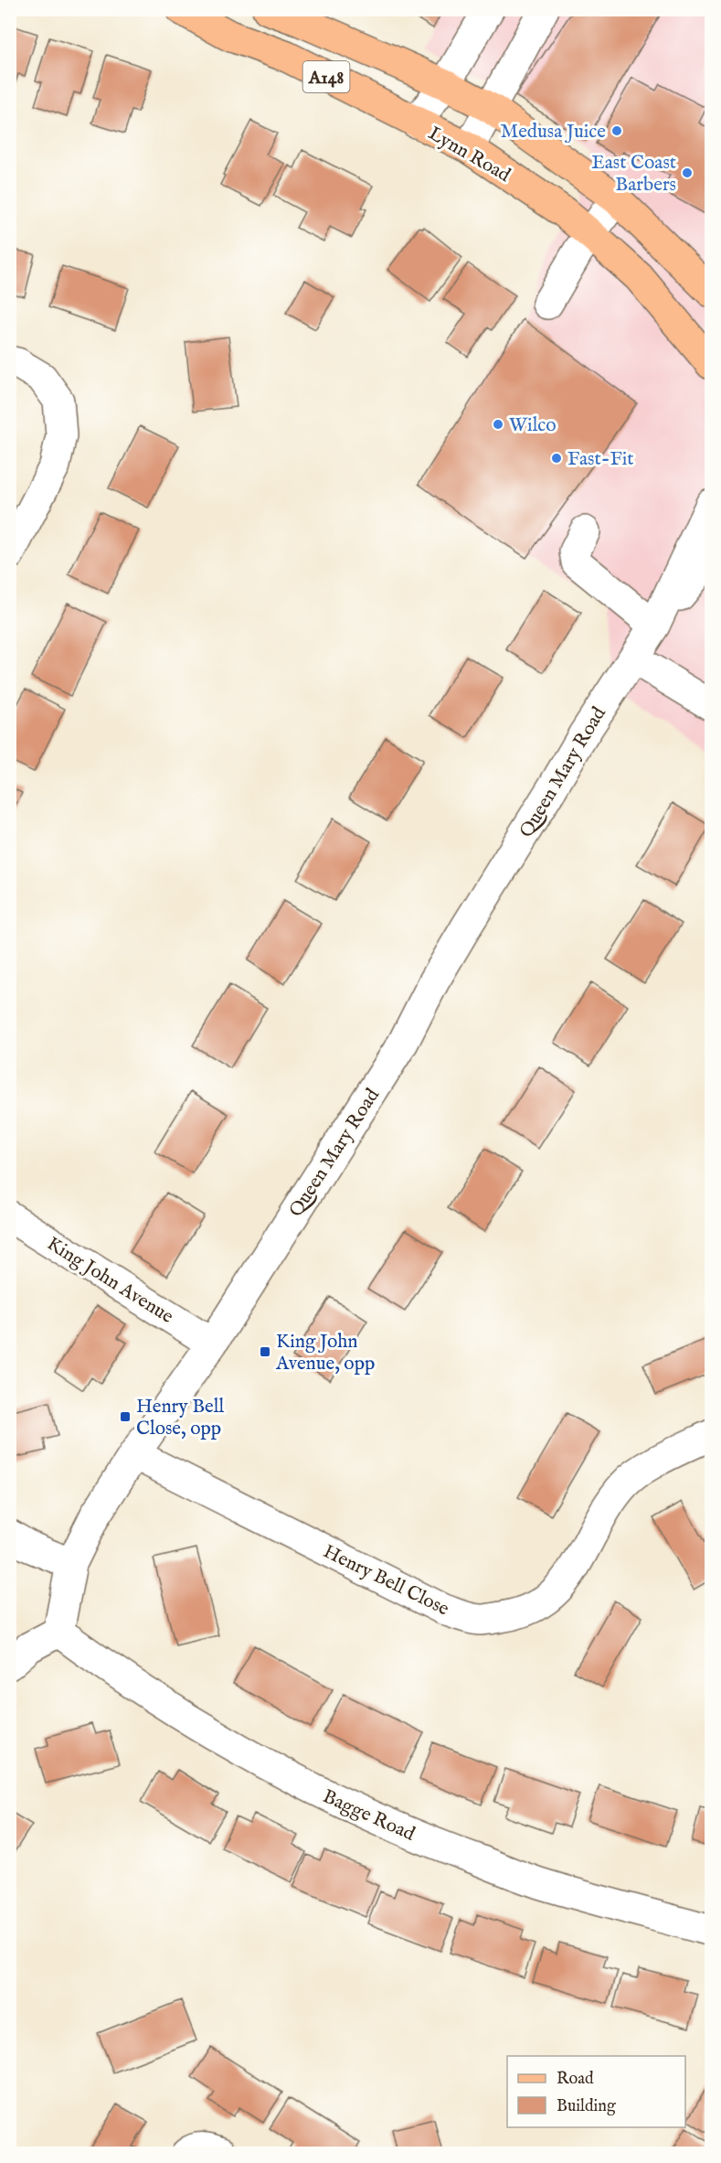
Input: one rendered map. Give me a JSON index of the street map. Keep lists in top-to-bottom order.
{
  "streets": {
    "main road": ["A148", "Lynn Road"],
    "street": [
      "Queen Mary Road",
      "King John Avenue",
      "Henry Bell Close",
      "Bagge Road"
    ]
  },
  "crossings": [
    ["Queen Mary Road", "King John Avenue"],
    ["Queen Mary Road", "Henry Bell Close"],
    ["Queen Mary Road", "Bagge Road"]
  ],
  "places": {
    "other": [
      "Medusa Juice",
      "East Coast Barbers",
      "Wilco",
      "Fast-Fit"
    ],
    "transit": ["King John Avenue, opp", "Henry Bell Close, opp"]
  },
  "legend": ["Road", "Building"]
}
